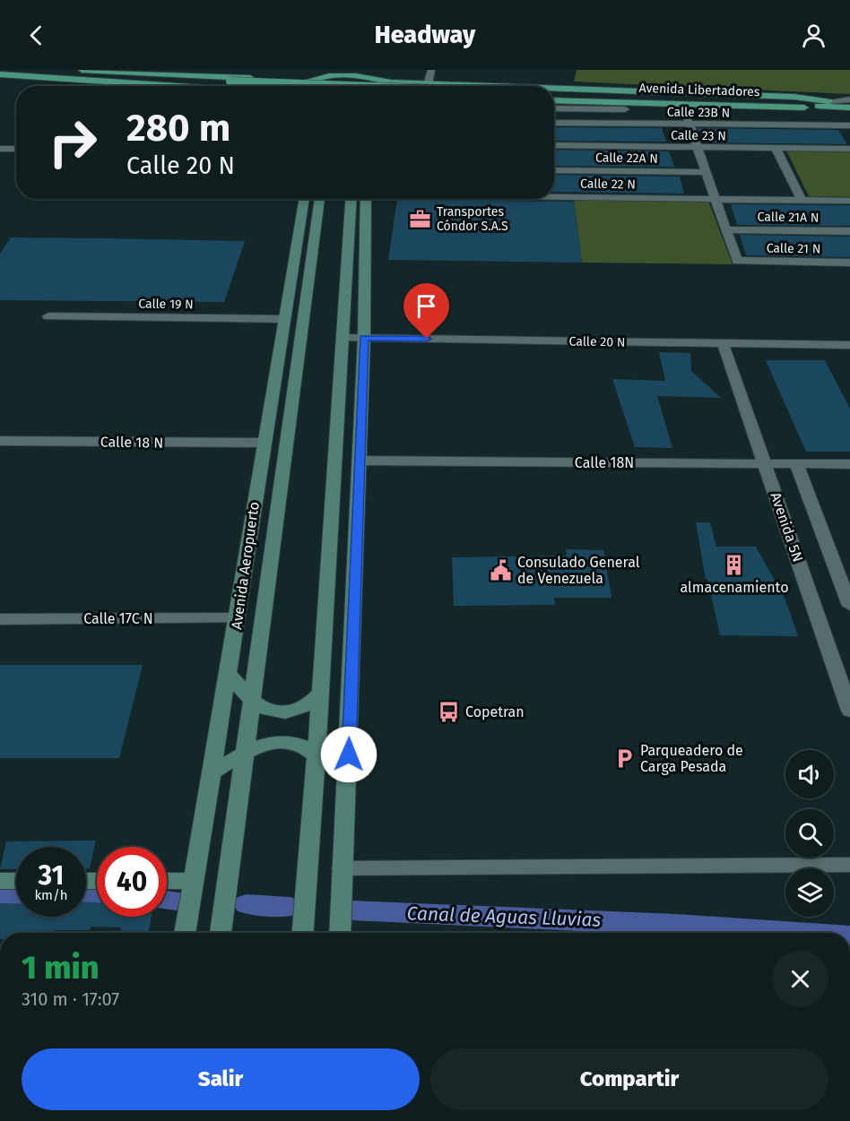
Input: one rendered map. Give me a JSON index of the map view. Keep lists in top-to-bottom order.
{
  "streets": {
    "main road": ["Avenida Libertadores", "Avenida Aeropuerto"],
    "street": [
      "Calle 23B N",
      "Calle 23 N",
      "Calle 22A N",
      "Calle 22 N",
      "Calle 21A N",
      "Calle 21 N",
      "Calle 19 N",
      "Calle 20 N",
      "Calle 18 N",
      "Calle 18N",
      "Avenida 5N",
      "Calle 17C N"
    ]
  },
  "crossings": [
    ["Calle 21A N", "Calle 21 N"],
    ["Calle 19 N", "Avenida Aeropuerto"],
    ["Calle 20 N", "Avenida 5N"],
    ["Calle 18 N", "Avenida Aeropuerto"],
    ["Calle 18N", "Avenida 5N"],
    ["Avenida Aeropuerto", "Calle 17C N"]
  ],
  "water": ["Canal de Aguas Lluvias"],
  "places": {
    "office": ["Transportes Cóndor S.A.S"],
    "building": ["almacenamiento"],
    "public building": ["Consulado General de Venezuela"],
    "bus stop": ["Copetran"],
    "parking": ["Parqueadero de Carga Pesada"]
  },
  "page": {
    "header": "Headway",
    "turn": ["280 m", "Calle 20 N"],
    "speed": "31 km/h",
    "limit": "40",
    "heading": ["1 min", "310 m · 17:07"],
    "buttons": ["Salir", "Compartir"]
  }
}
